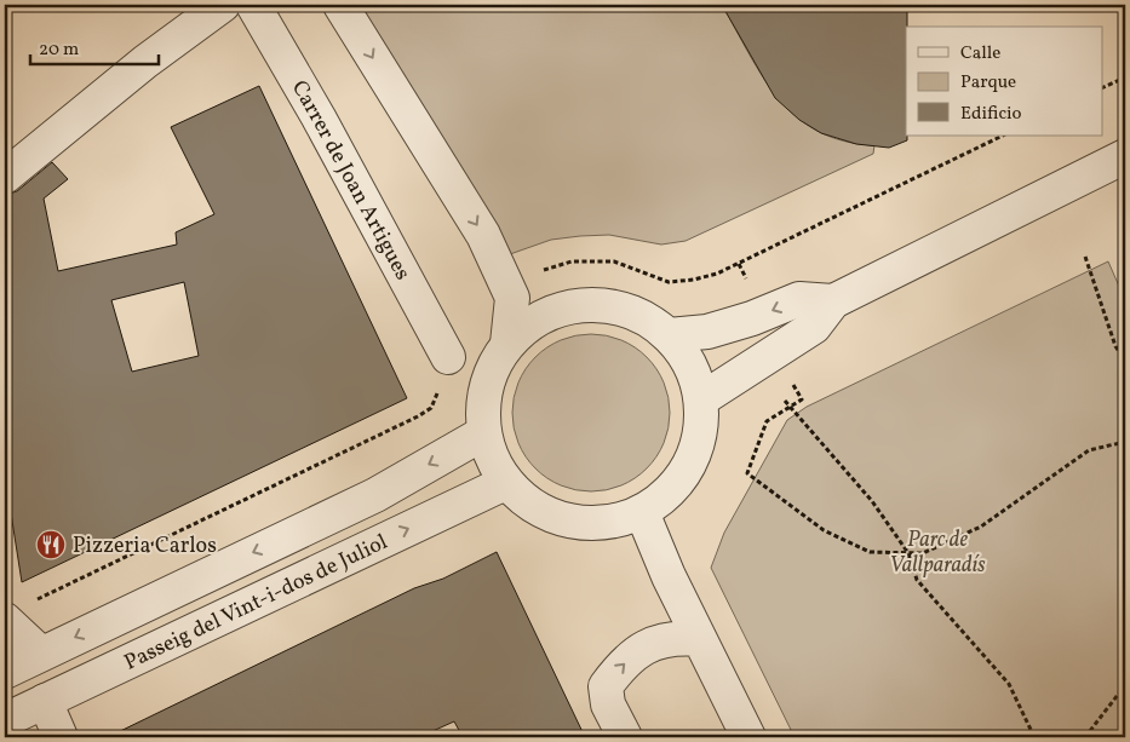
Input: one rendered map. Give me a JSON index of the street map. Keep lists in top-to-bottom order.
{
  "streets": {
    "street": ["Carrer de Joan Artigues", "Passeig del Vint-i-dos de Juliol"]
  },
  "parks": ["Parc de Vallparadís"],
  "places": {
    "restaurant": ["Pizzeria Carlos"]
  },
  "legend": ["Calle", "Parque", "Edificio"],
  "scale_bar": "20 m"
}
